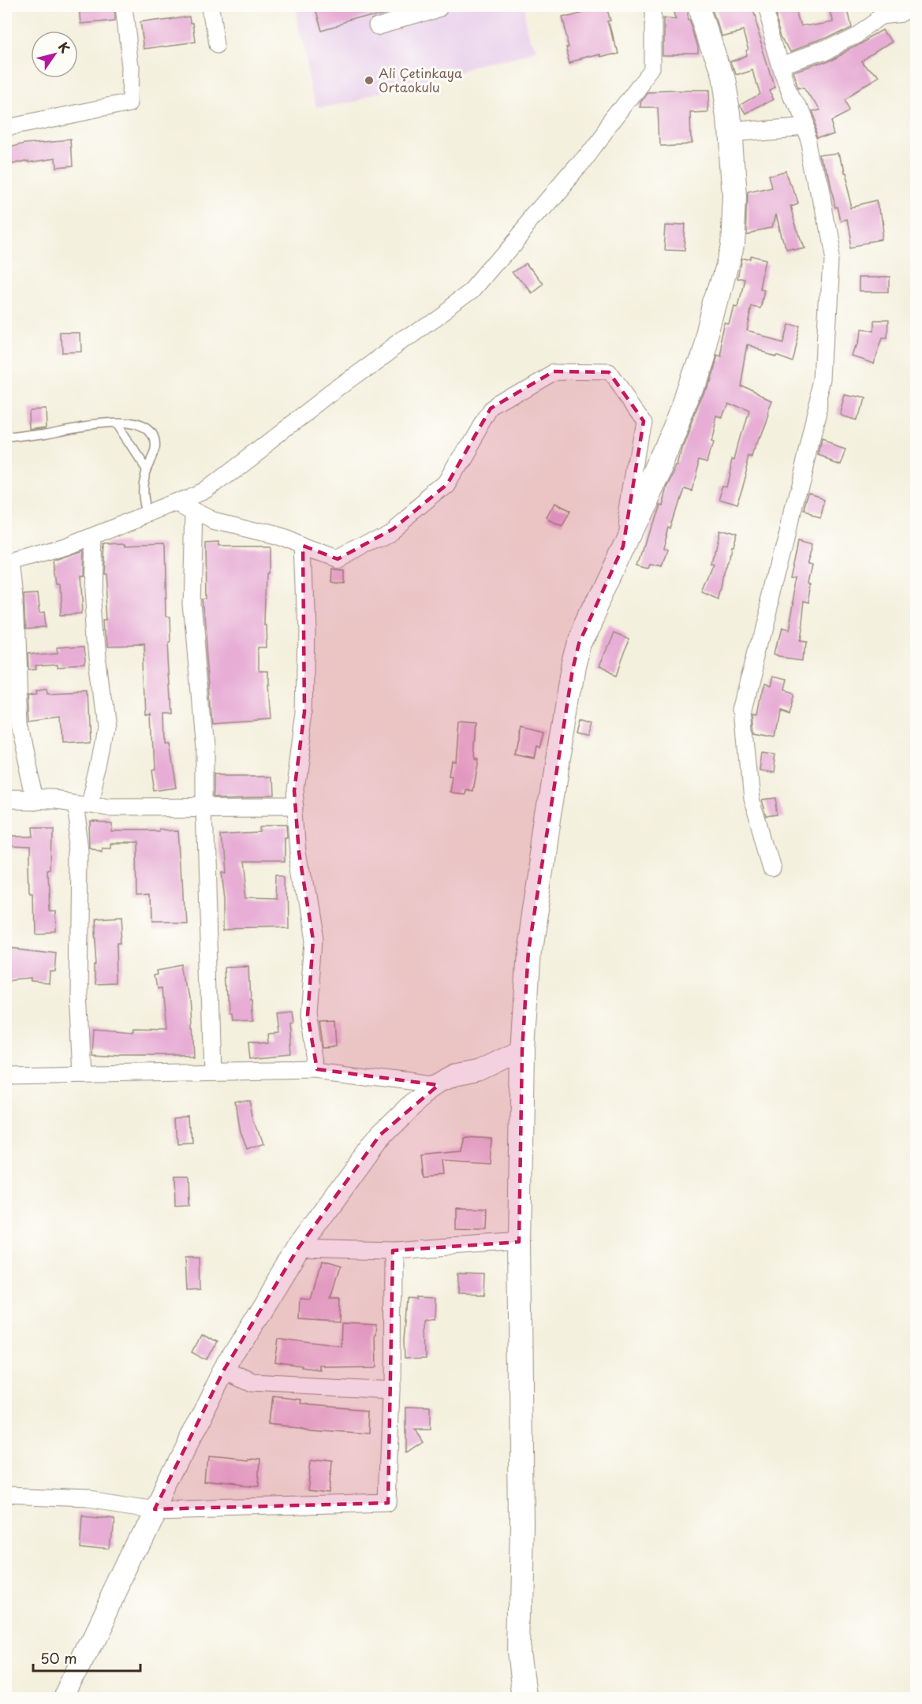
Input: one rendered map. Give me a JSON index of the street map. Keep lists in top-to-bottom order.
{
  "places": ["Ali Çetinkaya Ortaokulu"],
  "scale_bar": "50 m",
  "north": "top right"
}
